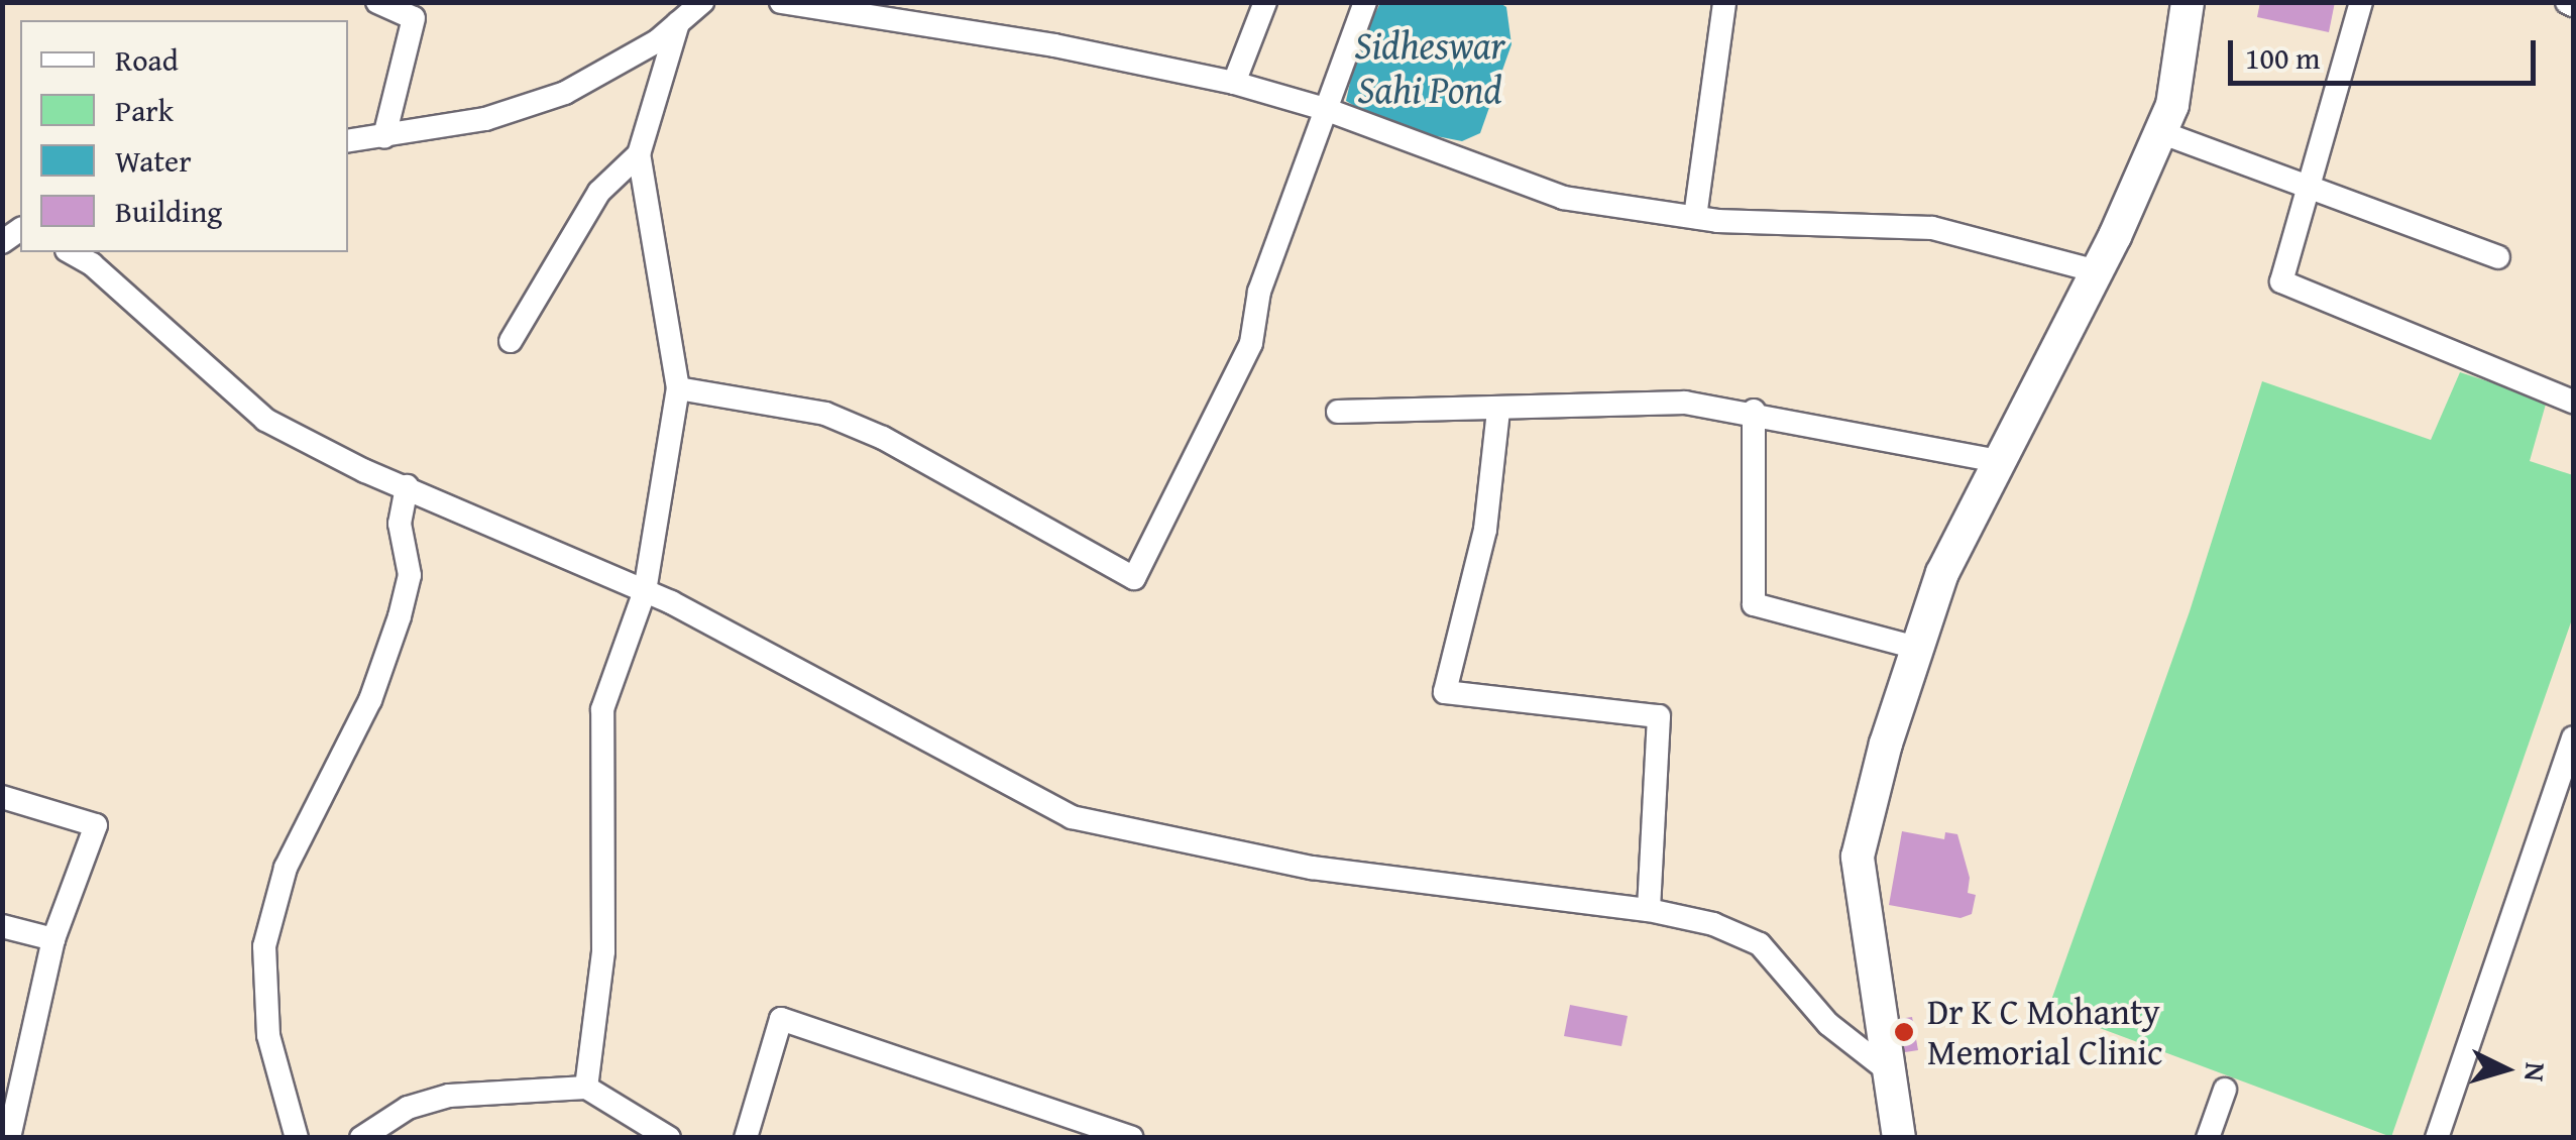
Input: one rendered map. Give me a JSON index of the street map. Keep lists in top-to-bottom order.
{
  "water": ["Sidheswar Sahi Pond"],
  "places": ["Dr K C Mohanty Memorial Clinic"],
  "legend": [
    "Road",
    "Park",
    "Water",
    "Building"
  ],
  "scale_bar": "100 m",
  "north": "right"
}
